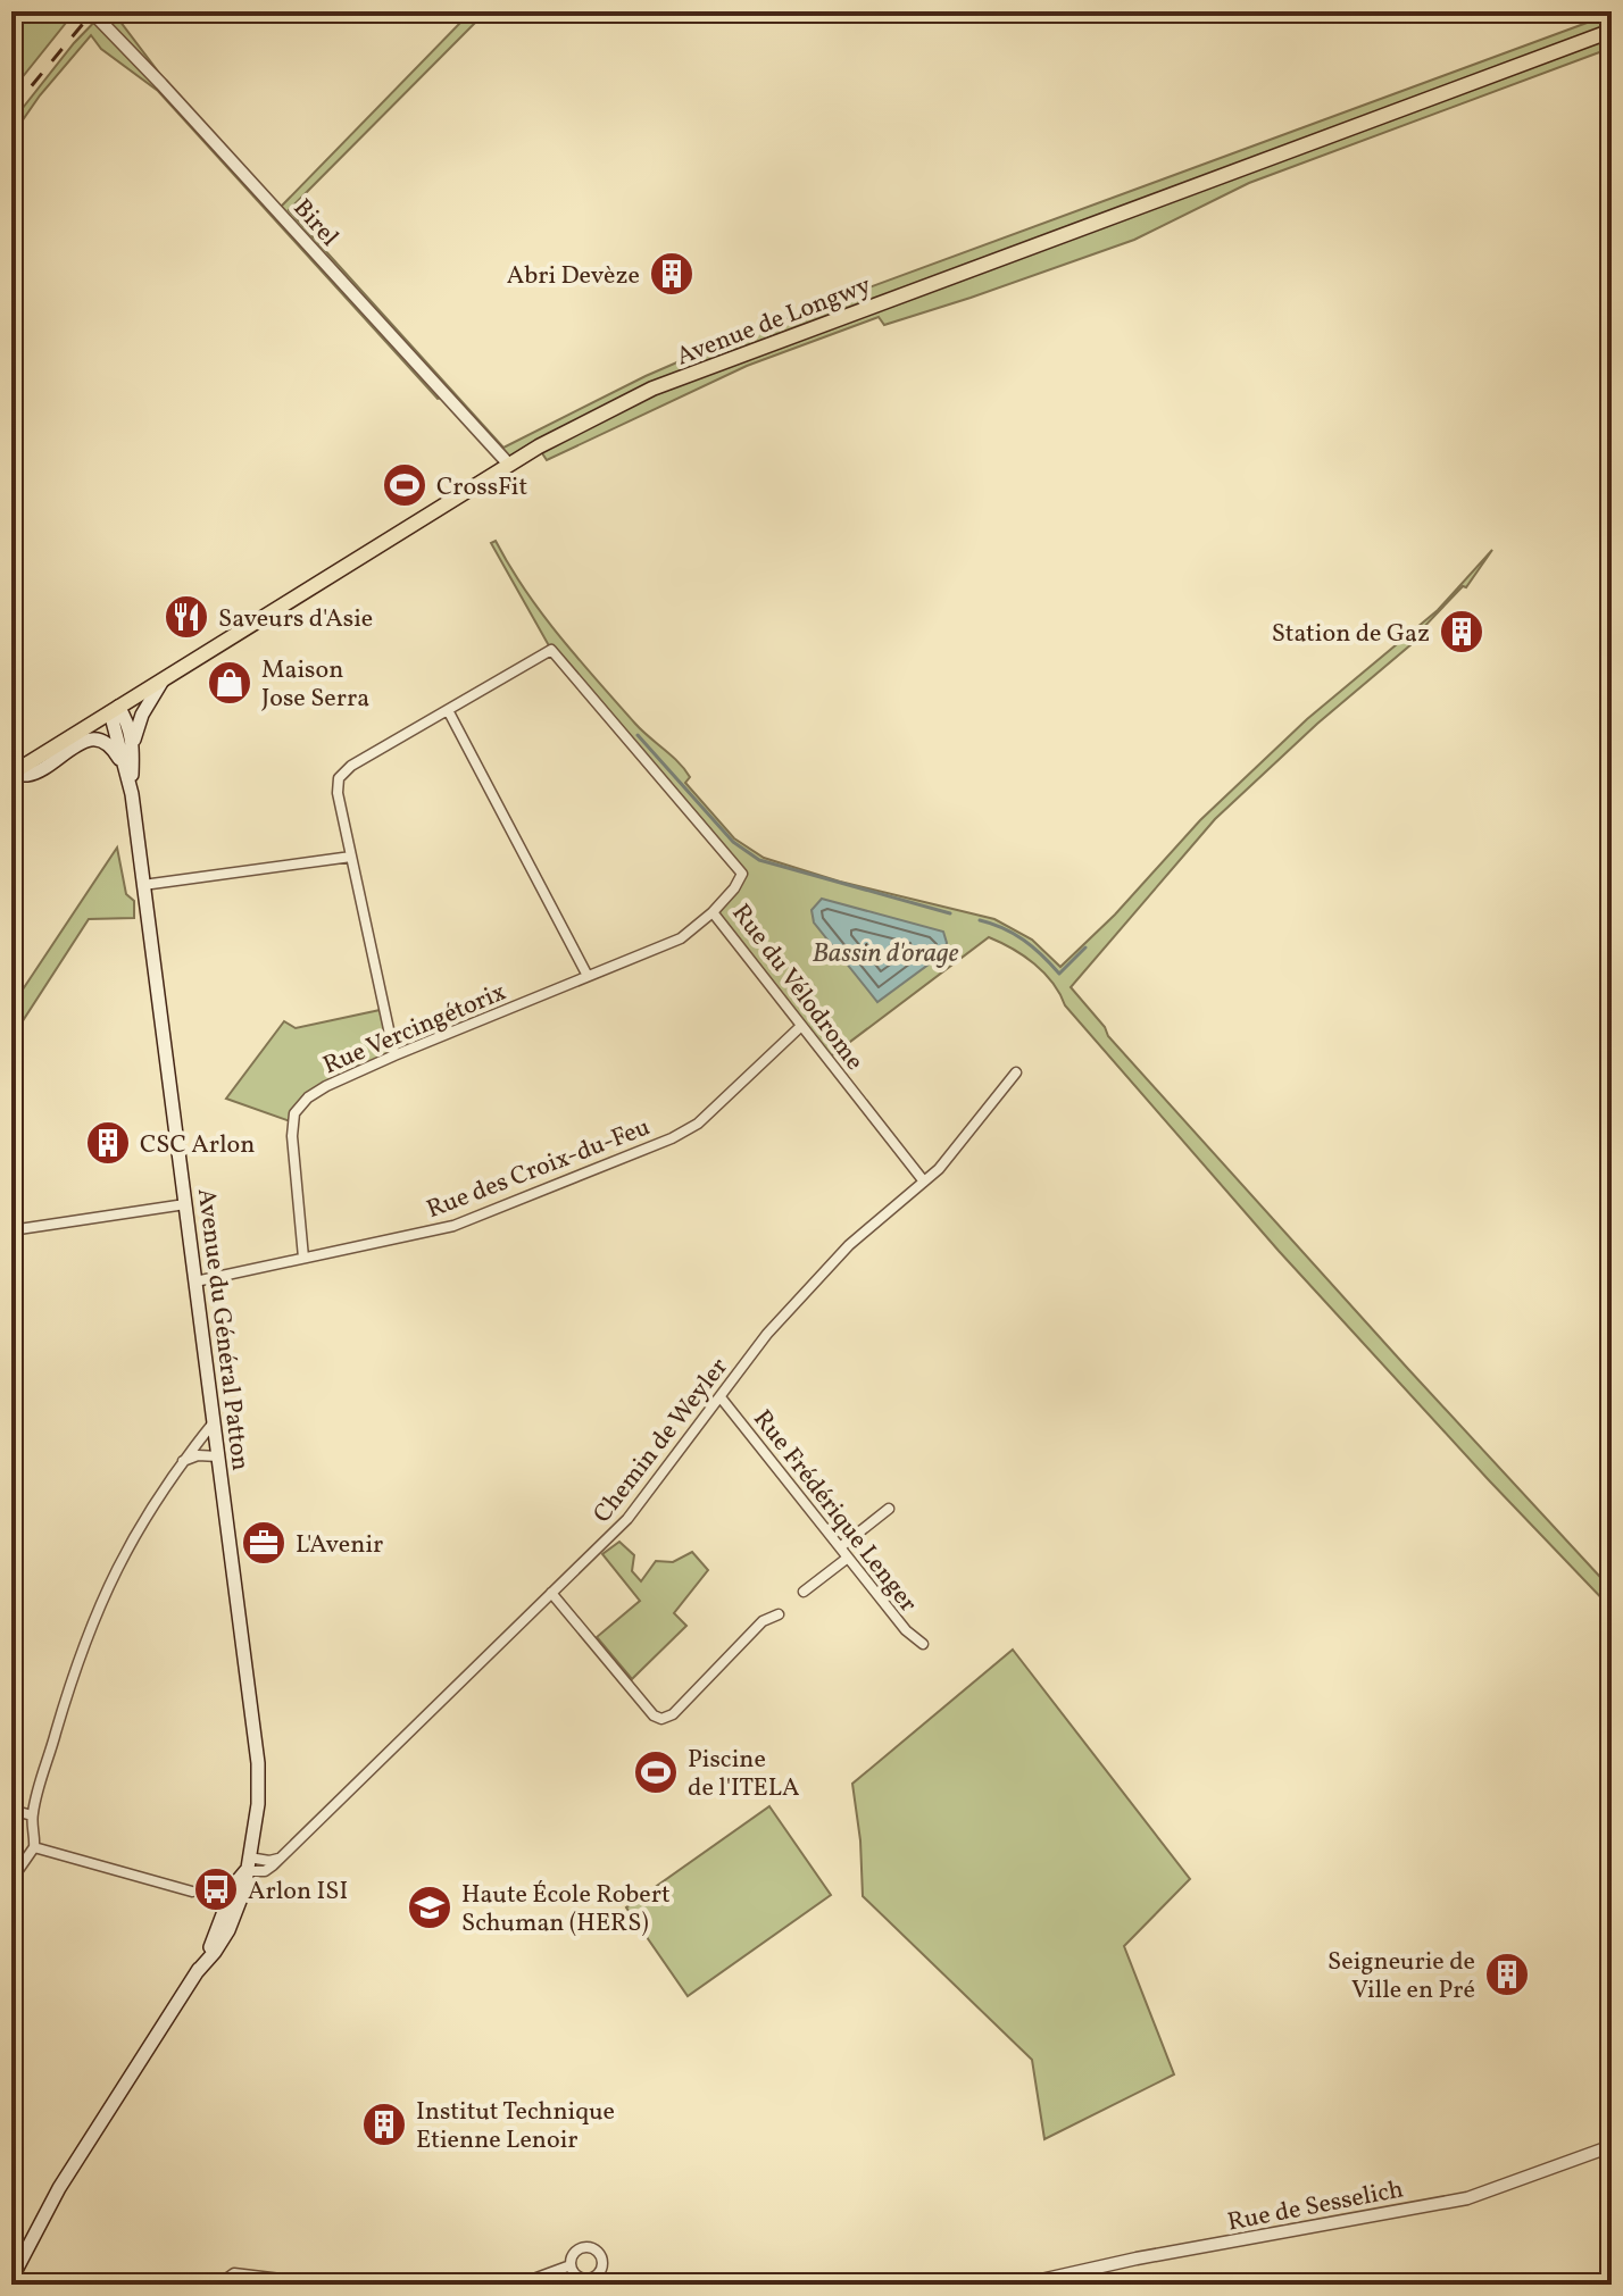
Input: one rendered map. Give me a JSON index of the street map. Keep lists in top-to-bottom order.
{
  "streets": {
    "main road": ["Avenue de Longwy", "Avenue du Général Patton"],
    "street": [
      "Birel",
      "Rue du Vélodrome",
      "Rue Vercingétorix",
      "Rue des Croix-du-Feu",
      "Chemin de Weyler",
      "Rue Frédérique Lenger",
      "Rue de Sesselich"
    ]
  },
  "crossings": [
    ["Birel", "Avenue de Longwy"],
    ["Rue du Vélodrome", "Rue Vercingétorix"],
    ["Rue du Vélodrome", "Rue des Croix-du-Feu"],
    ["Rue du Vélodrome", "Chemin de Weyler"],
    ["Rue Vercingétorix", "Rue des Croix-du-Feu"],
    ["Rue des Croix-du-Feu", "Avenue du Général Patton"],
    ["Avenue du Général Patton", "Chemin de Weyler"],
    ["Chemin de Weyler", "Rue Frédérique Lenger"]
  ],
  "water": ["Bassin d'orage"],
  "places": {
    "building": [
      "Abri Devèze",
      "Station de Gaz",
      "CSC Arlon",
      "Seigneurie de Ville en Pré",
      "Institut Technique Etienne Lenoir"
    ],
    "sports": ["CrossFit", "Piscine de l'ITELA"],
    "restaurant": ["Saveurs d'Asie"],
    "shop": ["Maison Jose Serra"],
    "office": ["L'Avenir"],
    "bus stop": ["Arlon ISI"],
    "school or university": ["Haute École Robert Schuman (HERS)"]
  }
}
